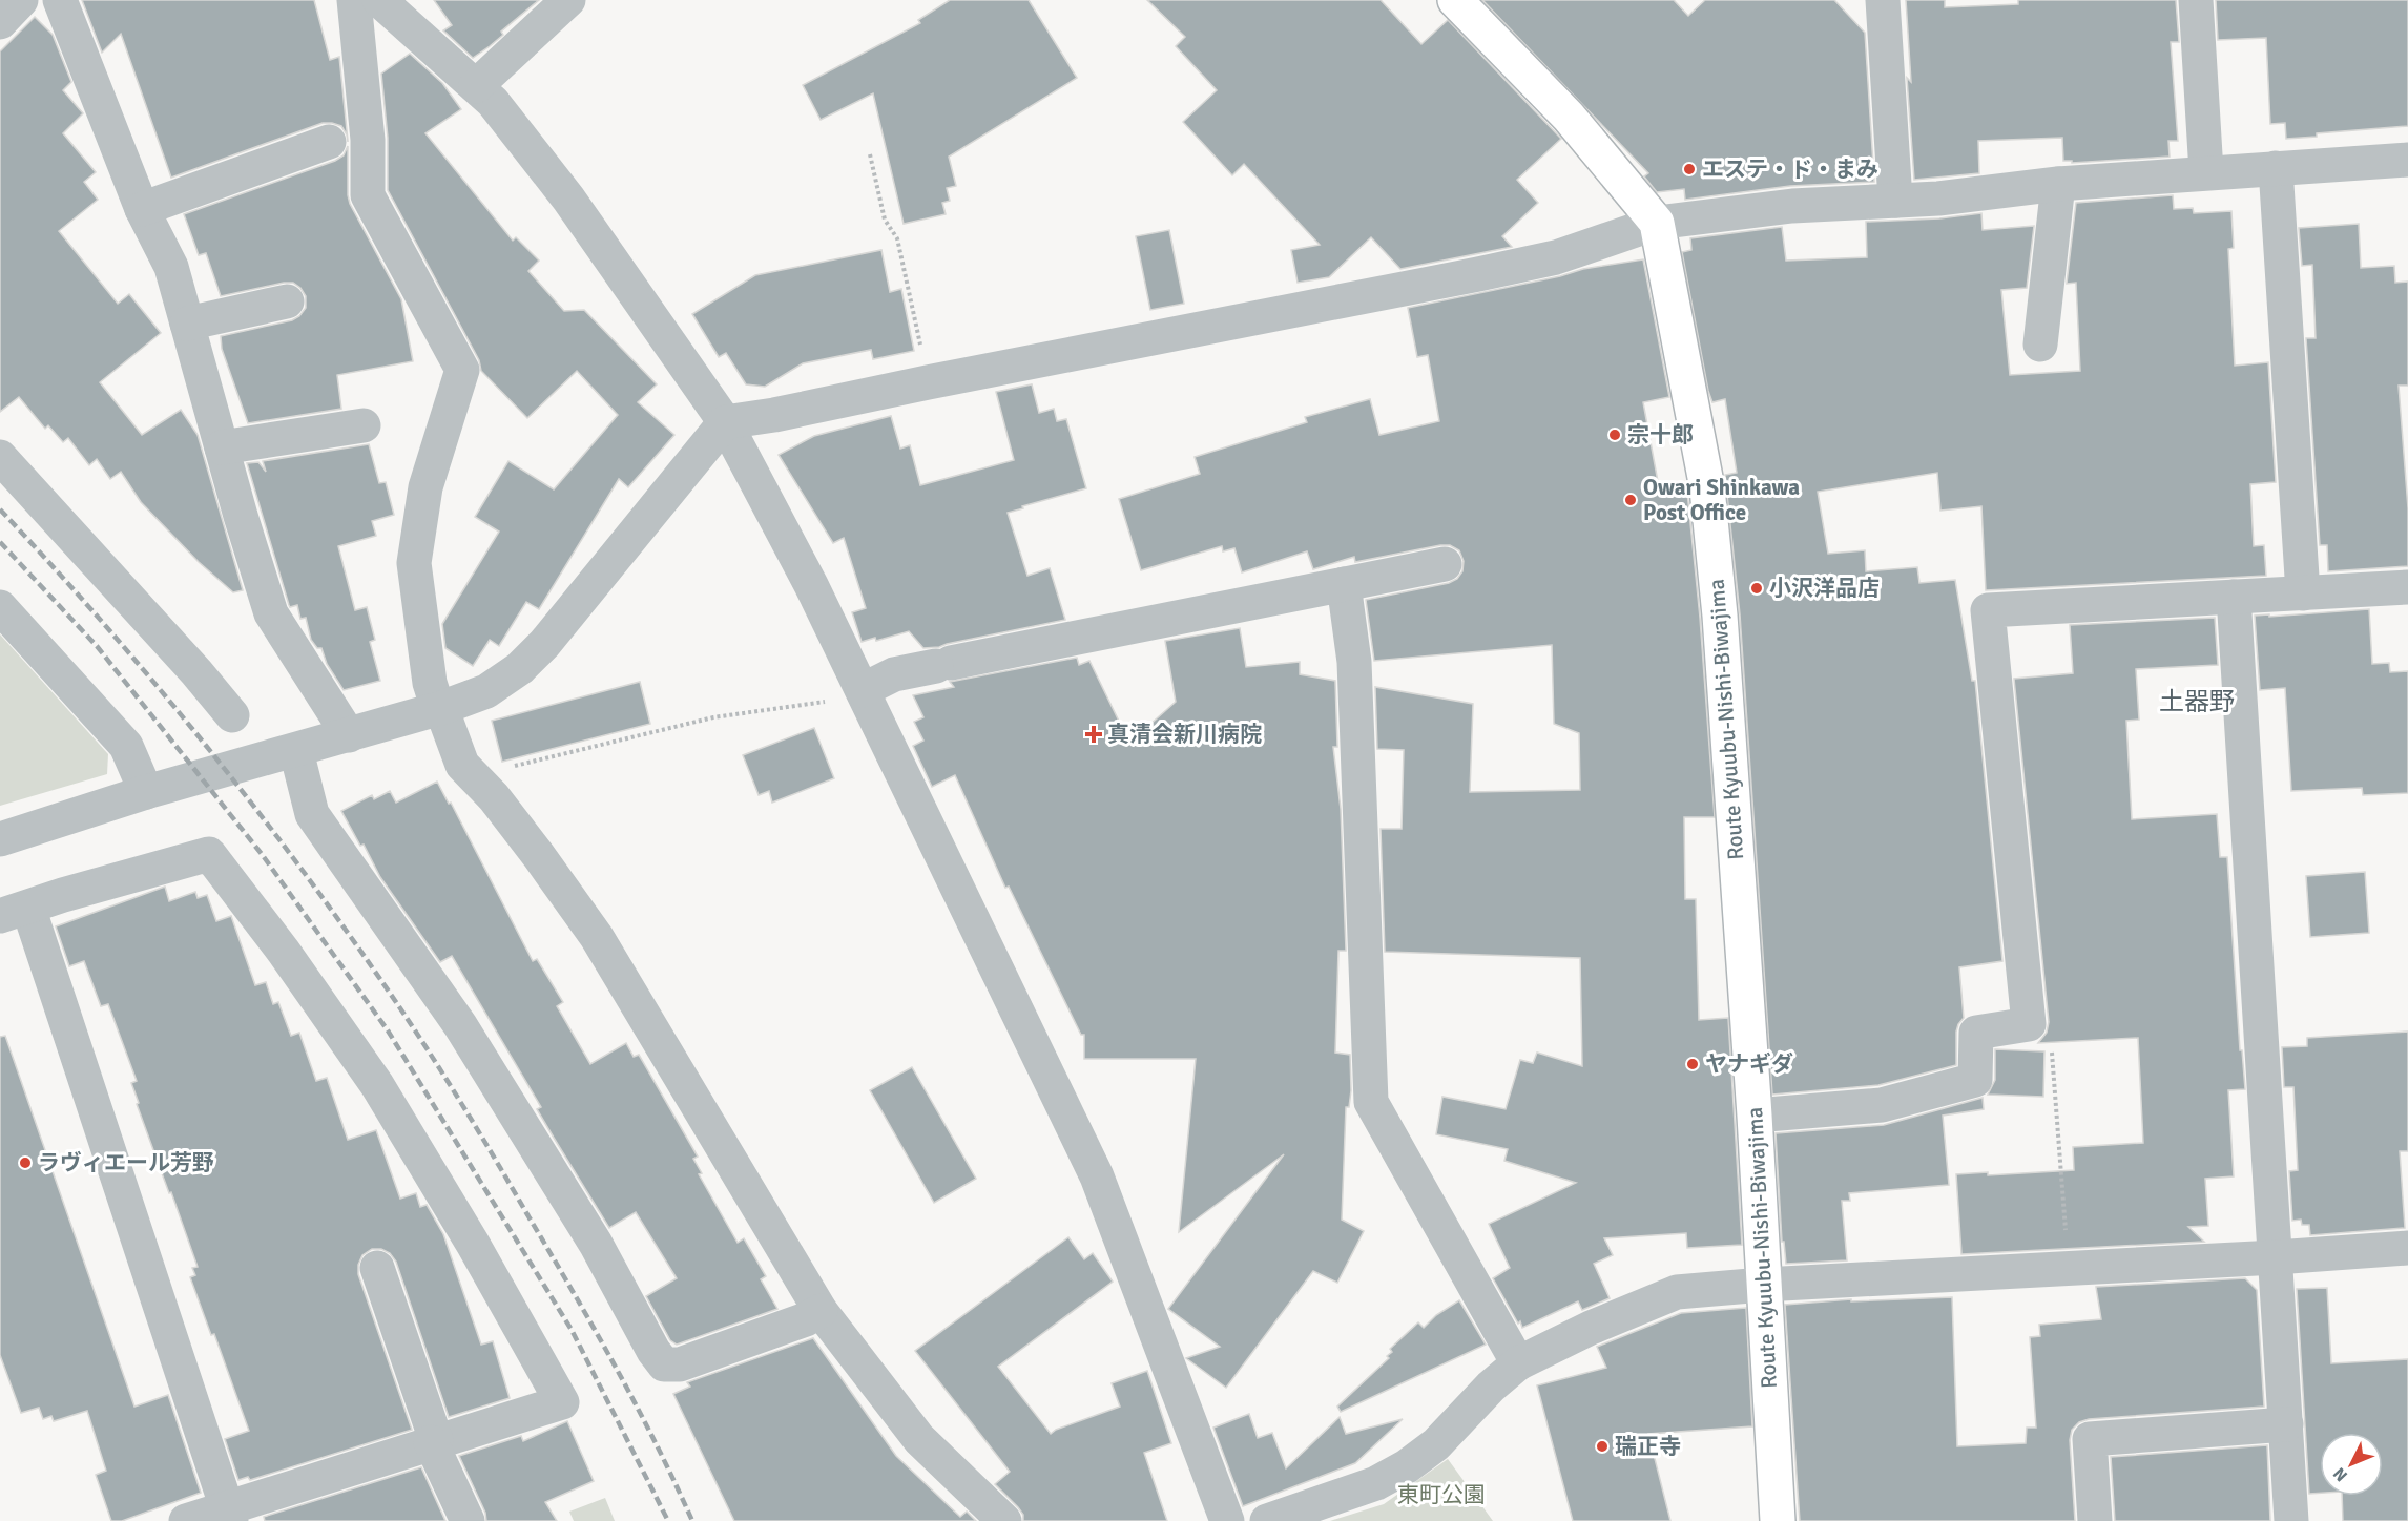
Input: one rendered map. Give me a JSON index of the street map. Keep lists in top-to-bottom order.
{
  "streets": {
    "main road": ["Route Kyuubu-Nishi-Biwajima"]
  },
  "districts": ["土器野"],
  "parks": ["東町公園"],
  "places": {
    "other": [
      "エステ・ド・まみ",
      "宗十郎",
      "Owari Shinkawa Post Office",
      "小沢洋品店",
      "ヤナギダ",
      "ラヴィエール芳野",
      "瑞正寺"
    ],
    "health": ["真清会新川病院"]
  },
  "north": "bottom left"
}
